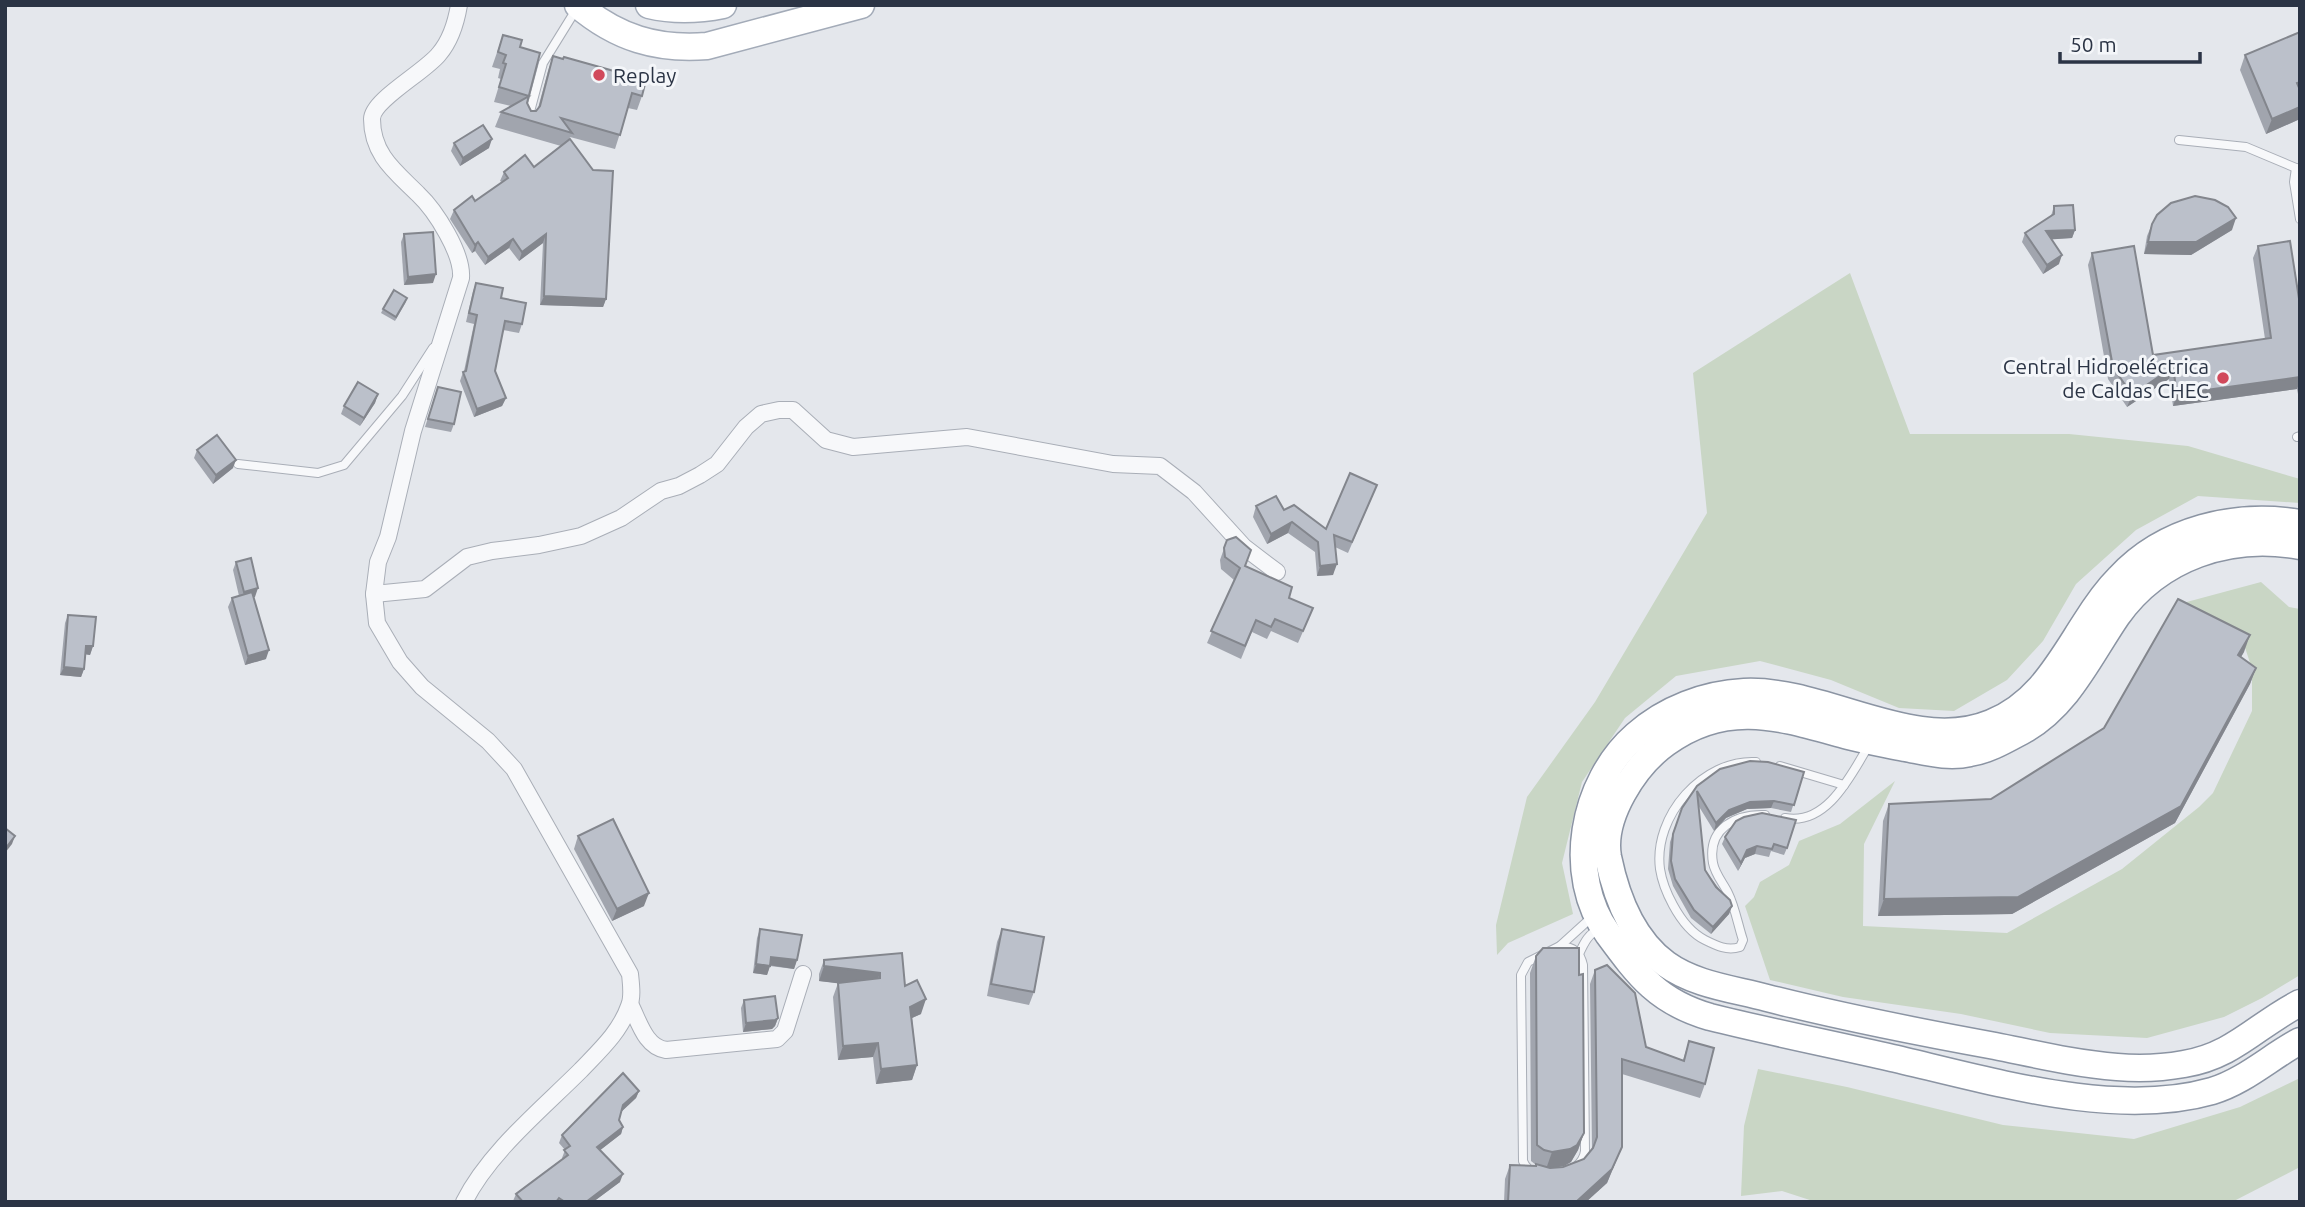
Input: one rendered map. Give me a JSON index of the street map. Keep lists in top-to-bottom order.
{
  "places": ["Replay", "Central Hidroeléctrica de Caldas CHEC"],
  "scale_bar": "50 m"
}
